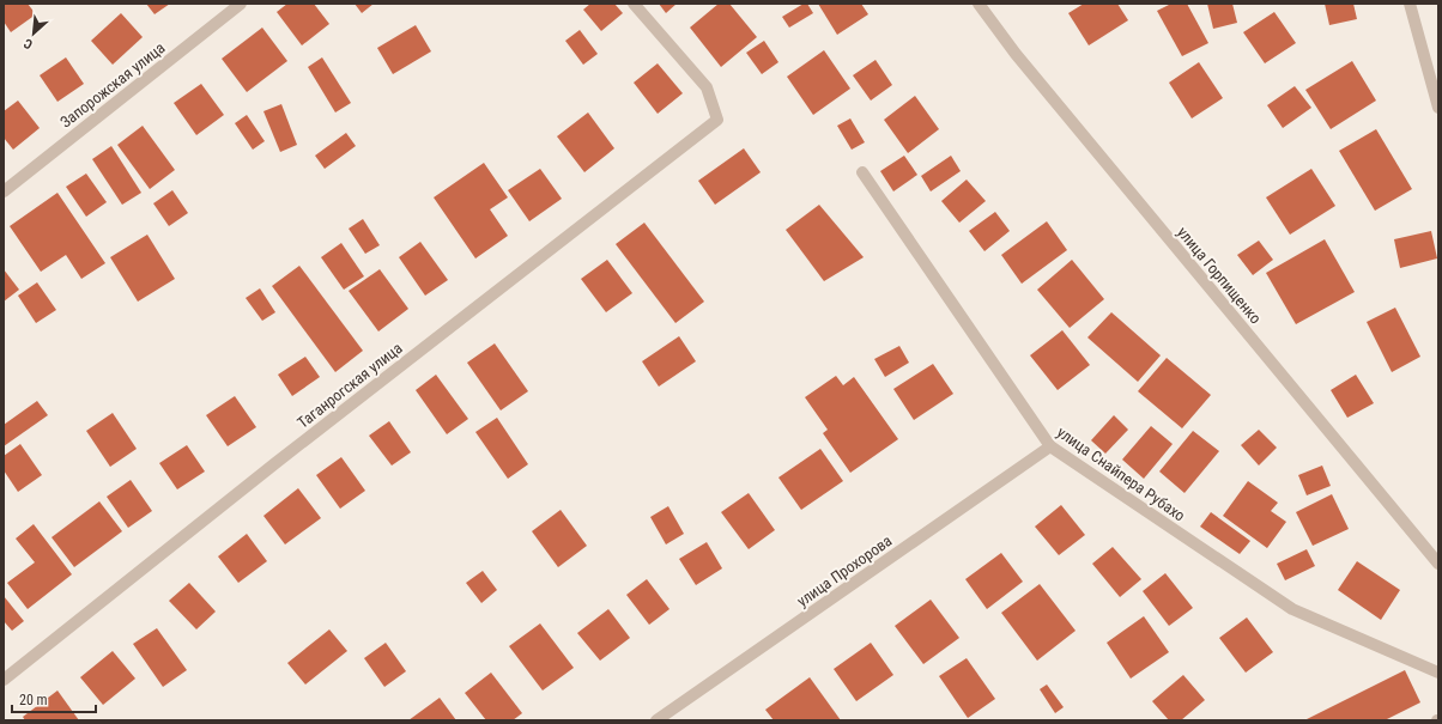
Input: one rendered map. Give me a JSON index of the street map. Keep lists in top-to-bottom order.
{
  "streets": {
    "street": [
      "Запорожская улица",
      "улица Горпищенко",
      "Таганрогская улица",
      "улица Снайпера Рубахо",
      "улица Прохорова"
    ]
  },
  "crossings": [
    ["улица Снайпера Рубахо", "улица Прохорова"]
  ],
  "scale_bar": "20 m",
  "north": "bottom left"
}
